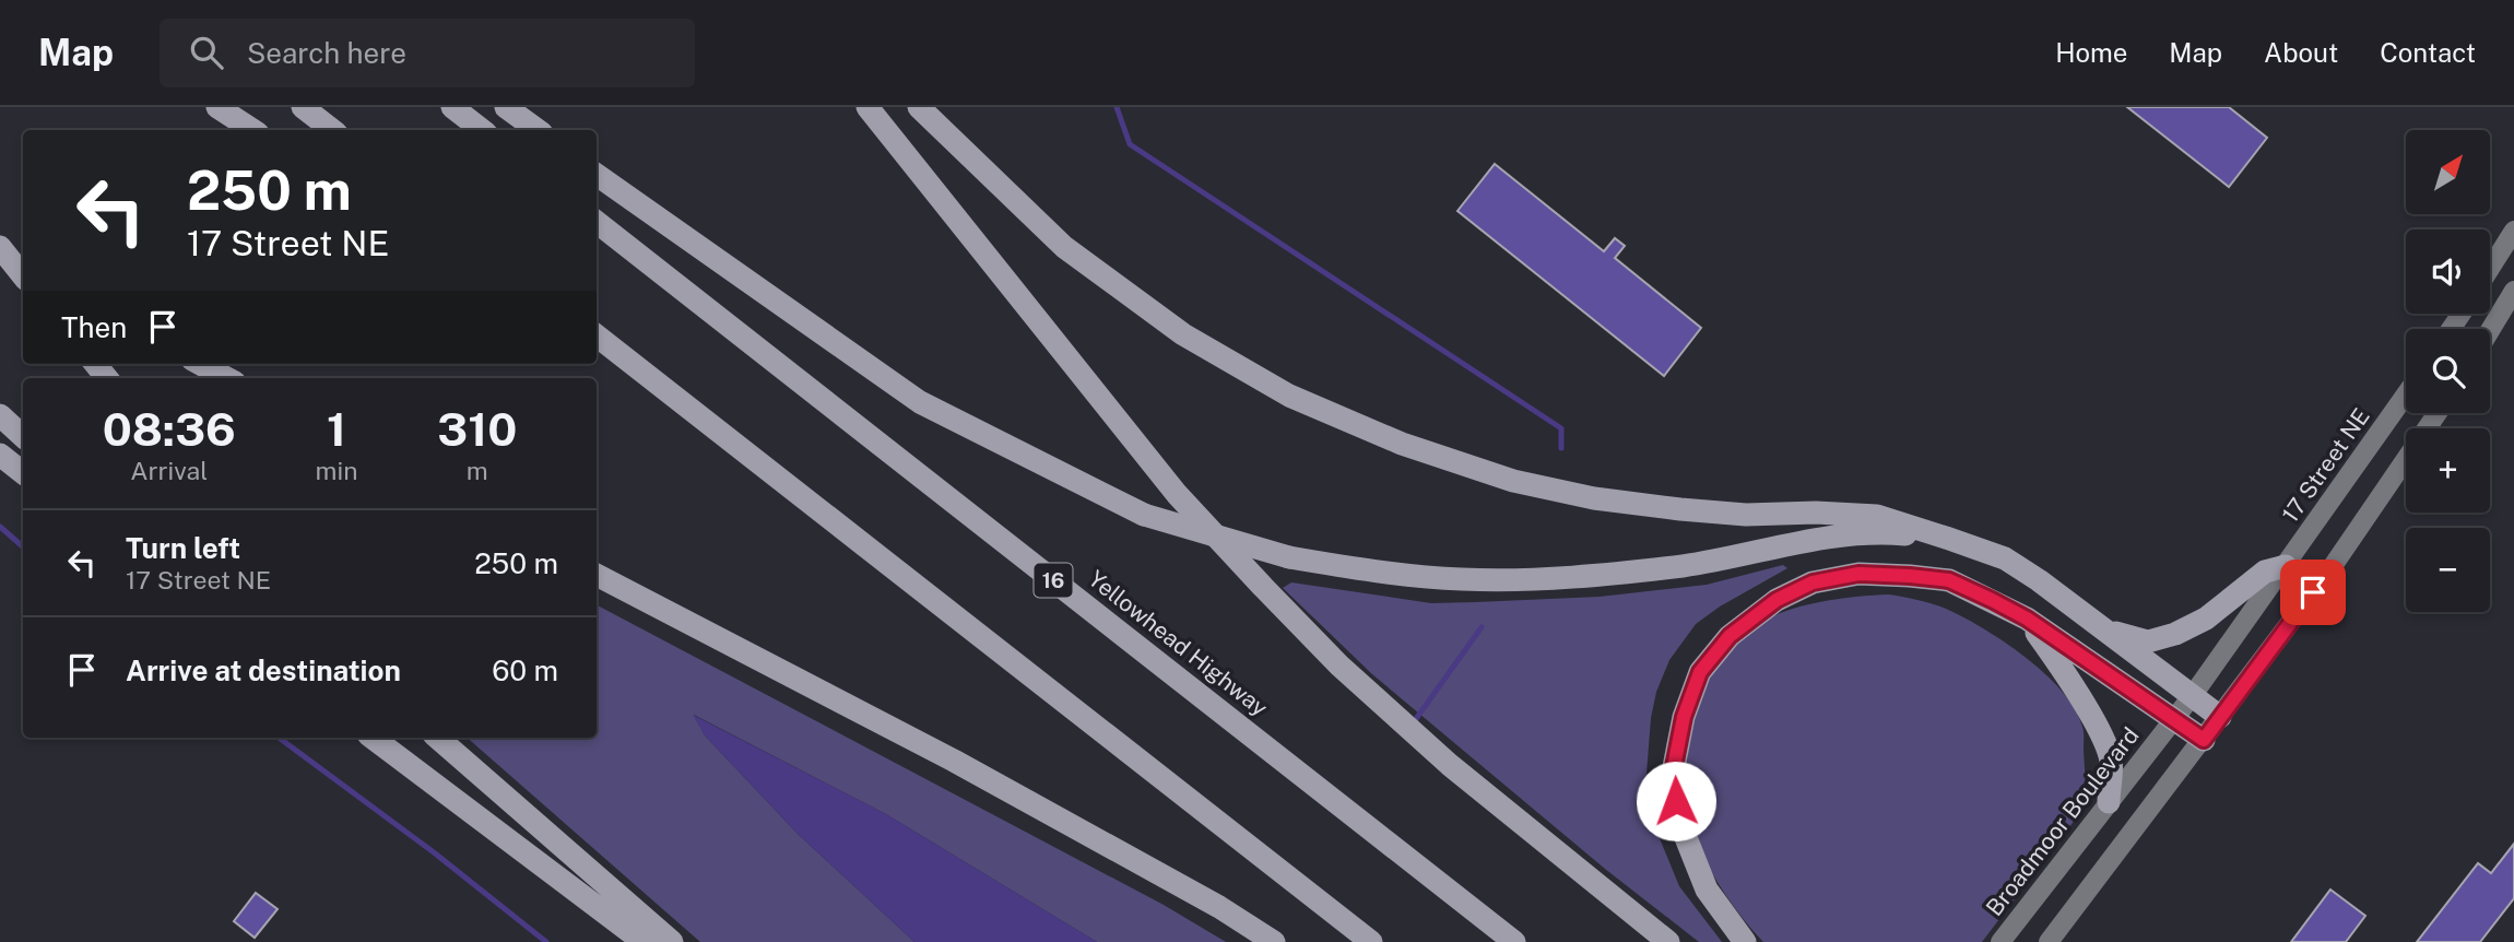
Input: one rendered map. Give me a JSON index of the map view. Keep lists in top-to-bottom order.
{
  "streets": {
    "highway": ["16", "Yellowhead Highway"],
    "main road": ["17 Street NE", "Broadmoor Boulevard"]
  },
  "crossings": [
    ["17 Street NE", "Broadmoor Boulevard"]
  ],
  "north": "top right",
  "page": {
    "header": "Map",
    "search": "Search here",
    "nav": [
      "Home",
      "Map",
      "About",
      "Contact"
    ],
    "map_buttons": ["+", "−"],
    "turn": ["250 m", "17 Street NE"],
    "then": "Then",
    "eta": [
      "08:36",
      "Arrival",
      "1",
      "min",
      "310",
      "m"
    ],
    "list": [
      {
        "name": "Turn left",
        "note": "17 Street NE",
        "value": "250 m"
      },
      {
        "name": "Arrive at destination",
        "value": "60 m"
      }
    ]
  }
}
